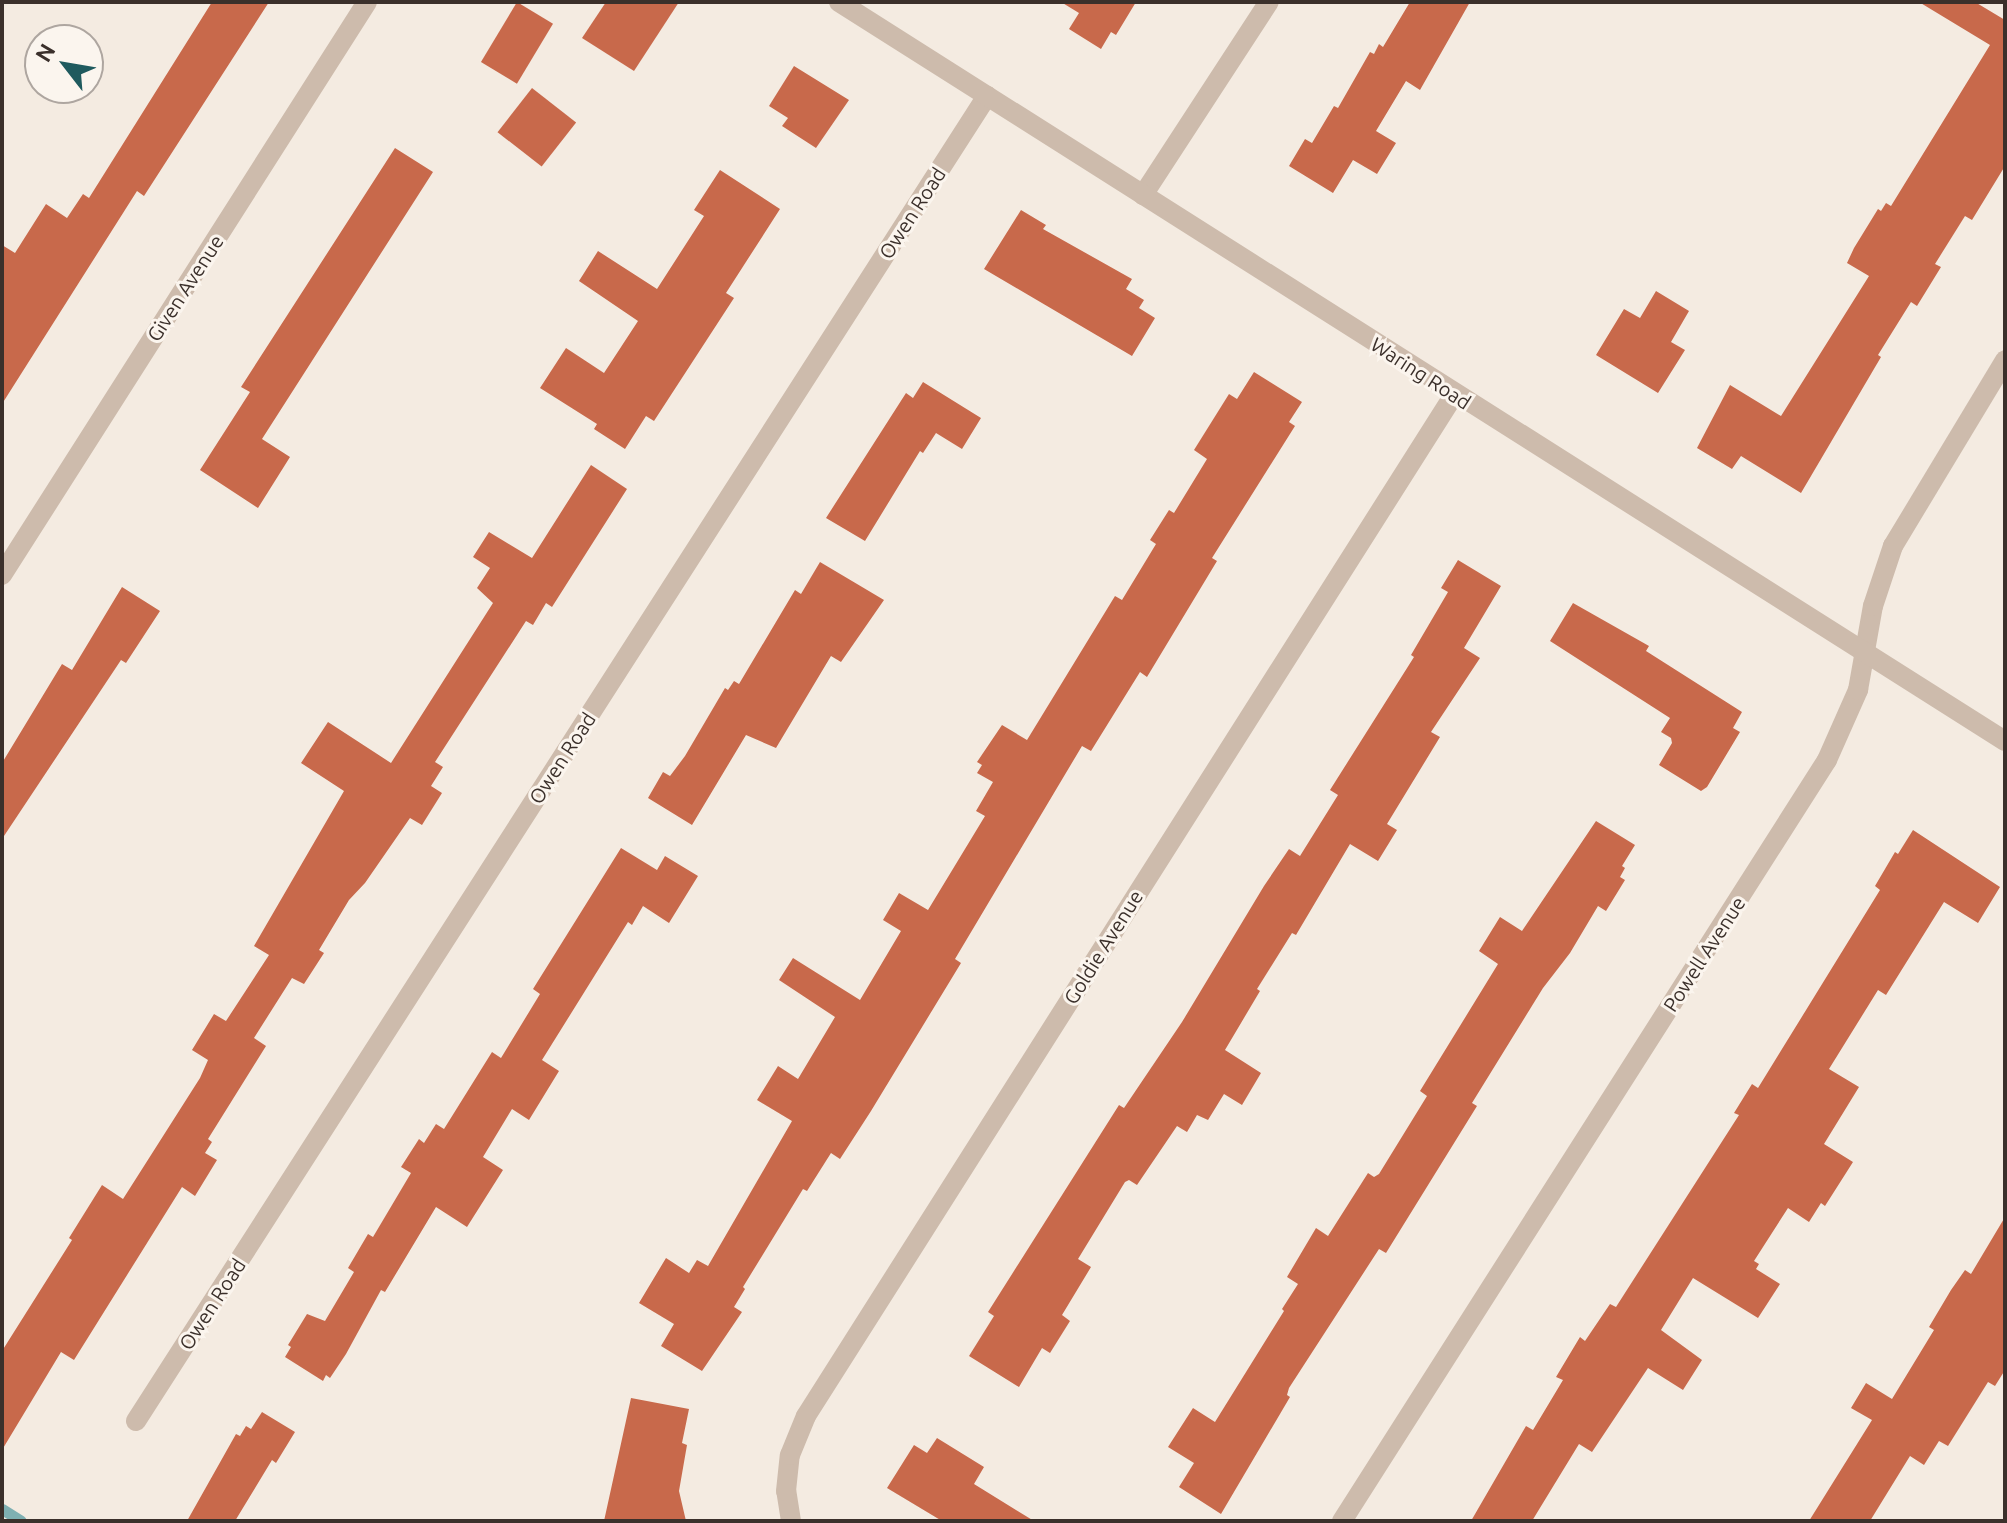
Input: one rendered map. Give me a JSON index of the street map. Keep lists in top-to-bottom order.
{
  "streets": {
    "street": [
      "Owen Road",
      "Given Avenue",
      "Waring Road",
      "Goldie Avenue",
      "Powell Avenue"
    ]
  },
  "crossings": [
    ["Owen Road", "Waring Road"],
    ["Waring Road", "Goldie Avenue"],
    ["Waring Road", "Powell Avenue"]
  ],
  "north": "top left"
}
